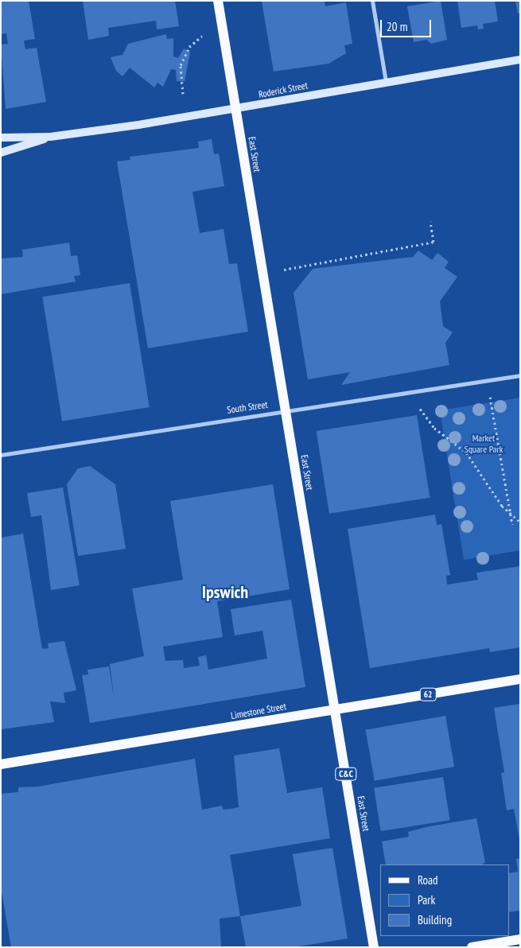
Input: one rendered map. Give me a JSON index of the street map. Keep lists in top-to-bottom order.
{
  "streets": {
    "main road": [
      "East Street",
      "62",
      "Limestone Street",
      "C&C"
    ],
    "street": ["Roderick Street", "South Street"]
  },
  "crossings": [
    ["Roderick Street", "East Street"],
    ["East Street", "South Street"],
    ["East Street", "Limestone Street"]
  ],
  "districts": ["Ipswich"],
  "parks": ["Market Square Park"],
  "legend": ["Road", "Park", "Building"],
  "scale_bar": "20 m"
}
